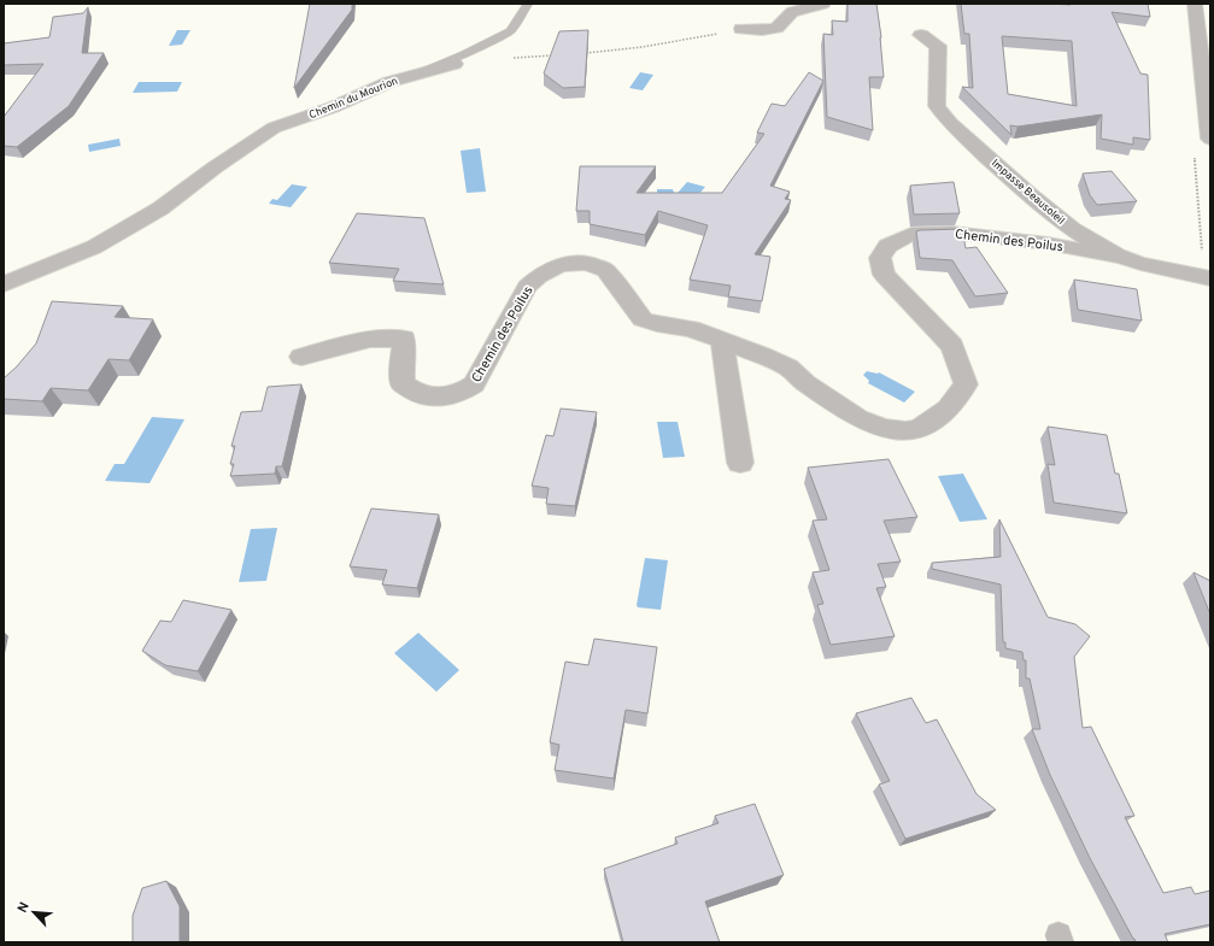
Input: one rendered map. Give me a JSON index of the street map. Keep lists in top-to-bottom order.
{
  "streets": {
    "street": ["Chemin du Mourion", "Impasse Beausoleil", "Chemin des Poilus"]
  },
  "crossings": [
    ["Impasse Beausoleil", "Chemin des Poilus"]
  ],
  "north": "top left"
}
